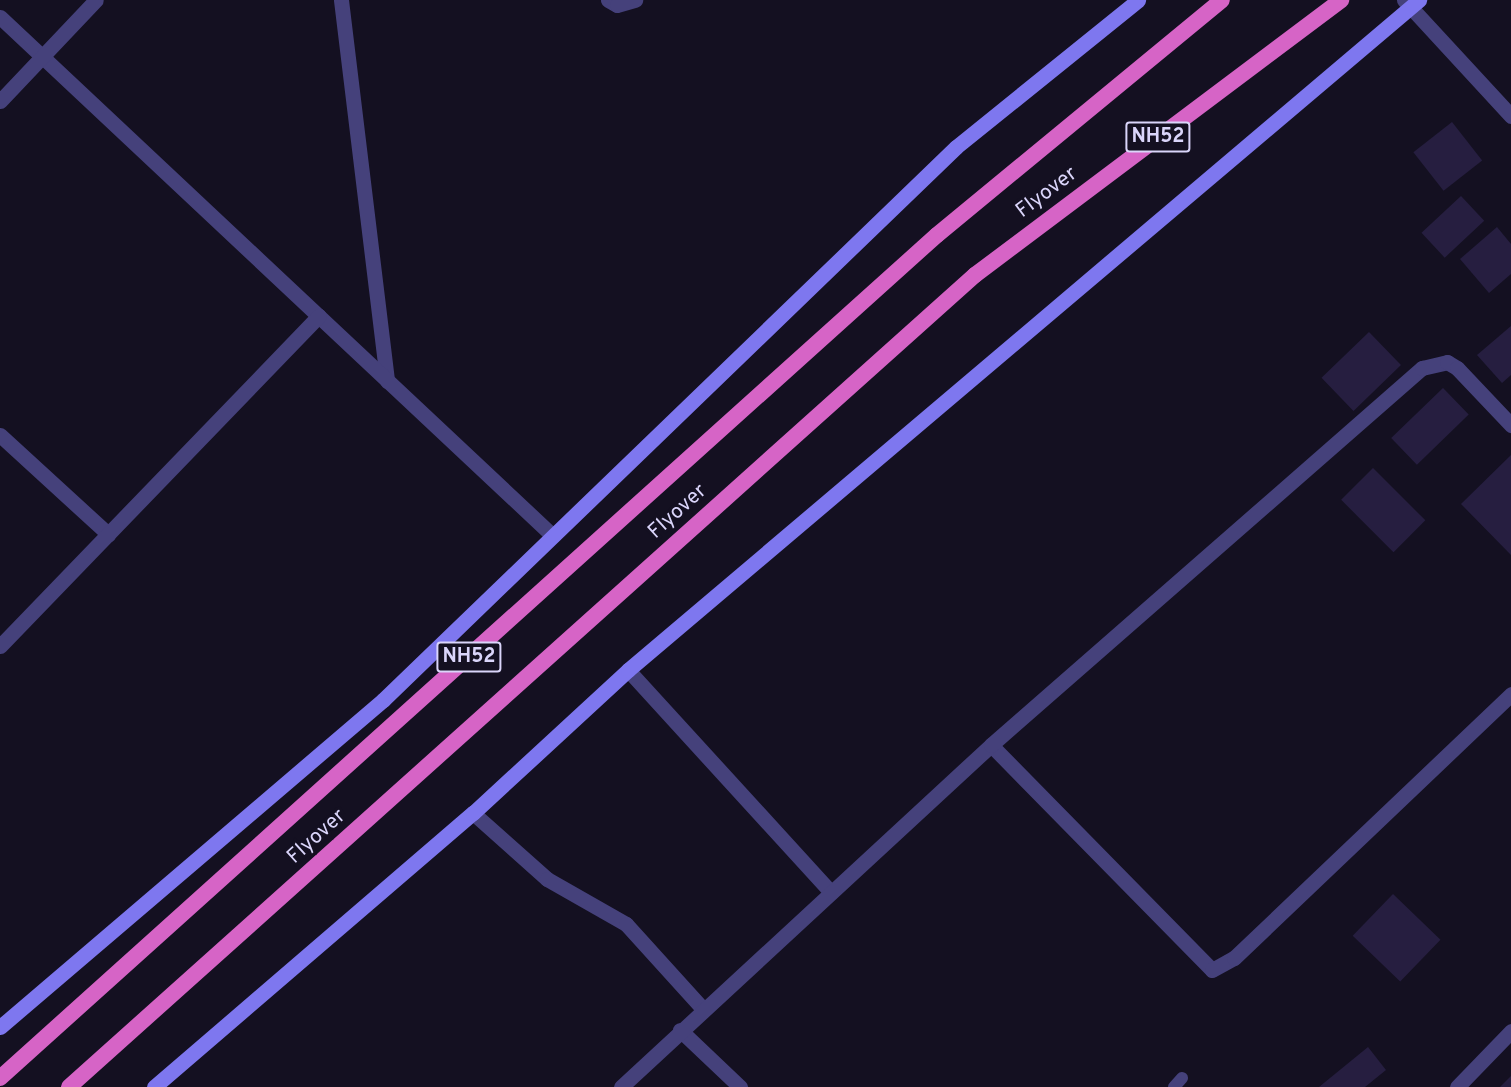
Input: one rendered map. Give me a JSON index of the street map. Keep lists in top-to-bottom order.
{
  "streets": {
    "highway": ["NH52", "Flyover"]
  }
}
